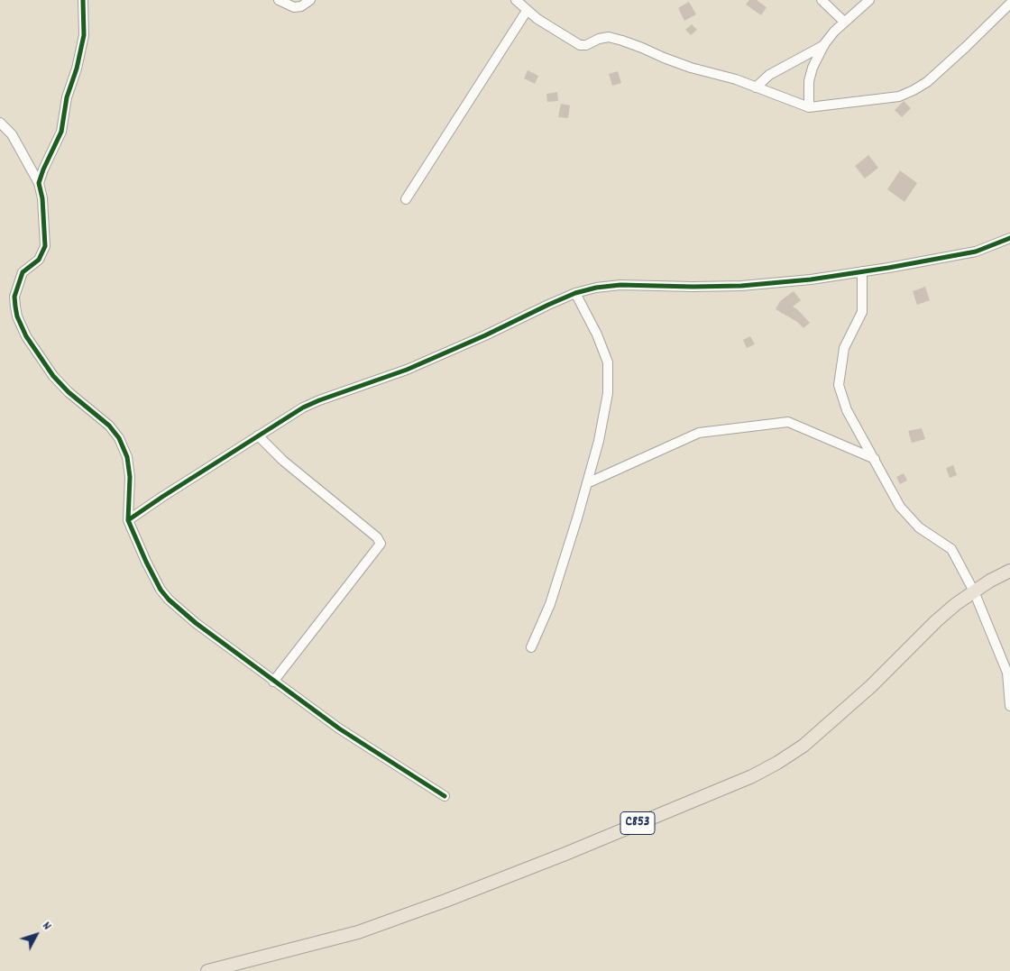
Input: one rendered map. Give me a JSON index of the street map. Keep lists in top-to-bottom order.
{
  "streets": {
    "main road": ["C853"]
  },
  "north": "top right"
}
